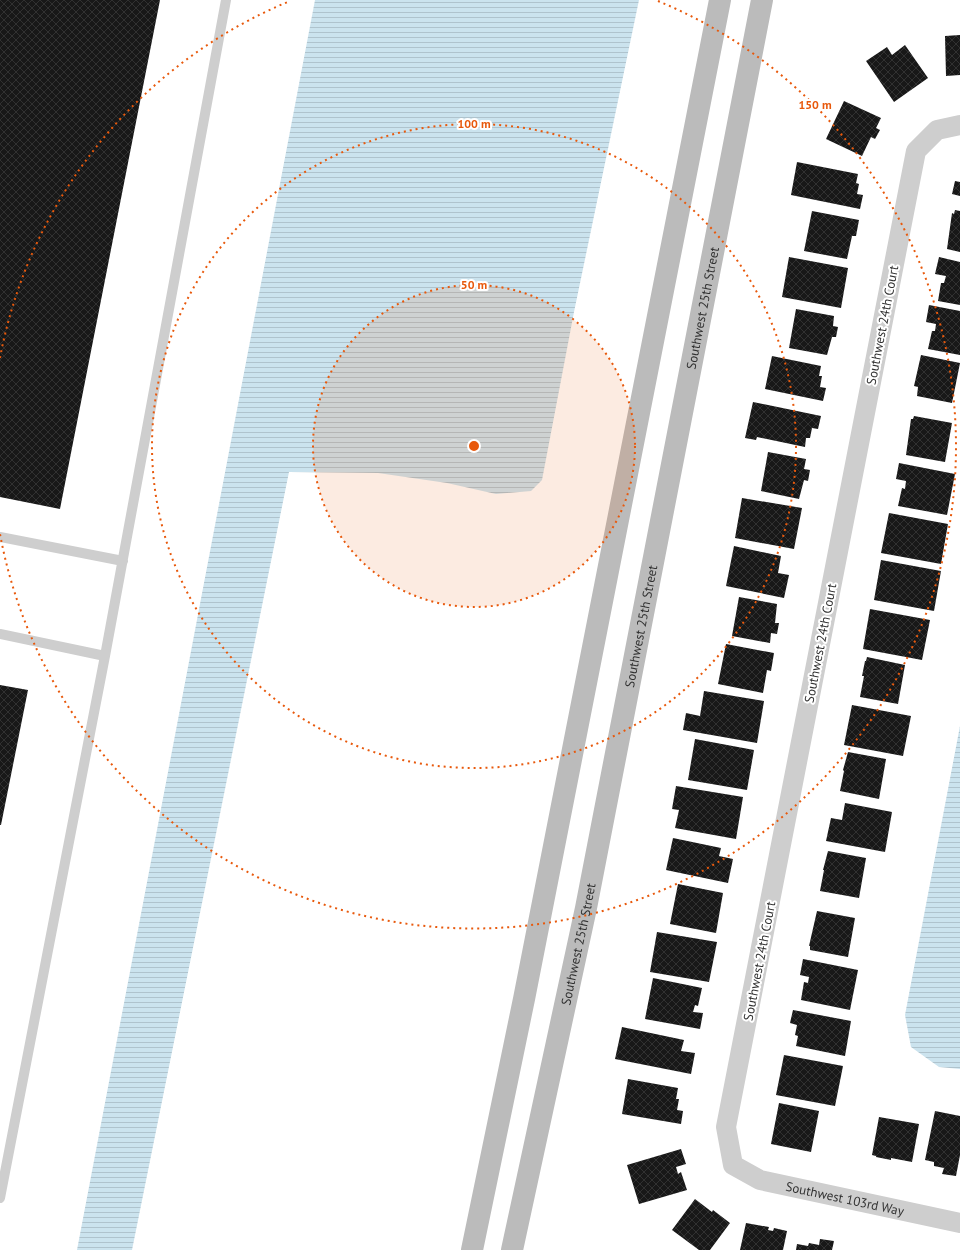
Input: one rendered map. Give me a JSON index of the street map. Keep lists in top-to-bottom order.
{
  "streets": {
    "street": ["Southwest 25th Street", "Southwest 24th Court", "Southwest 103rd Way"]
  },
  "crossings": [
    ["Southwest 24th Court", "Southwest 103rd Way"]
  ],
  "rings": ["150 m", "100 m", "50 m"]
}
